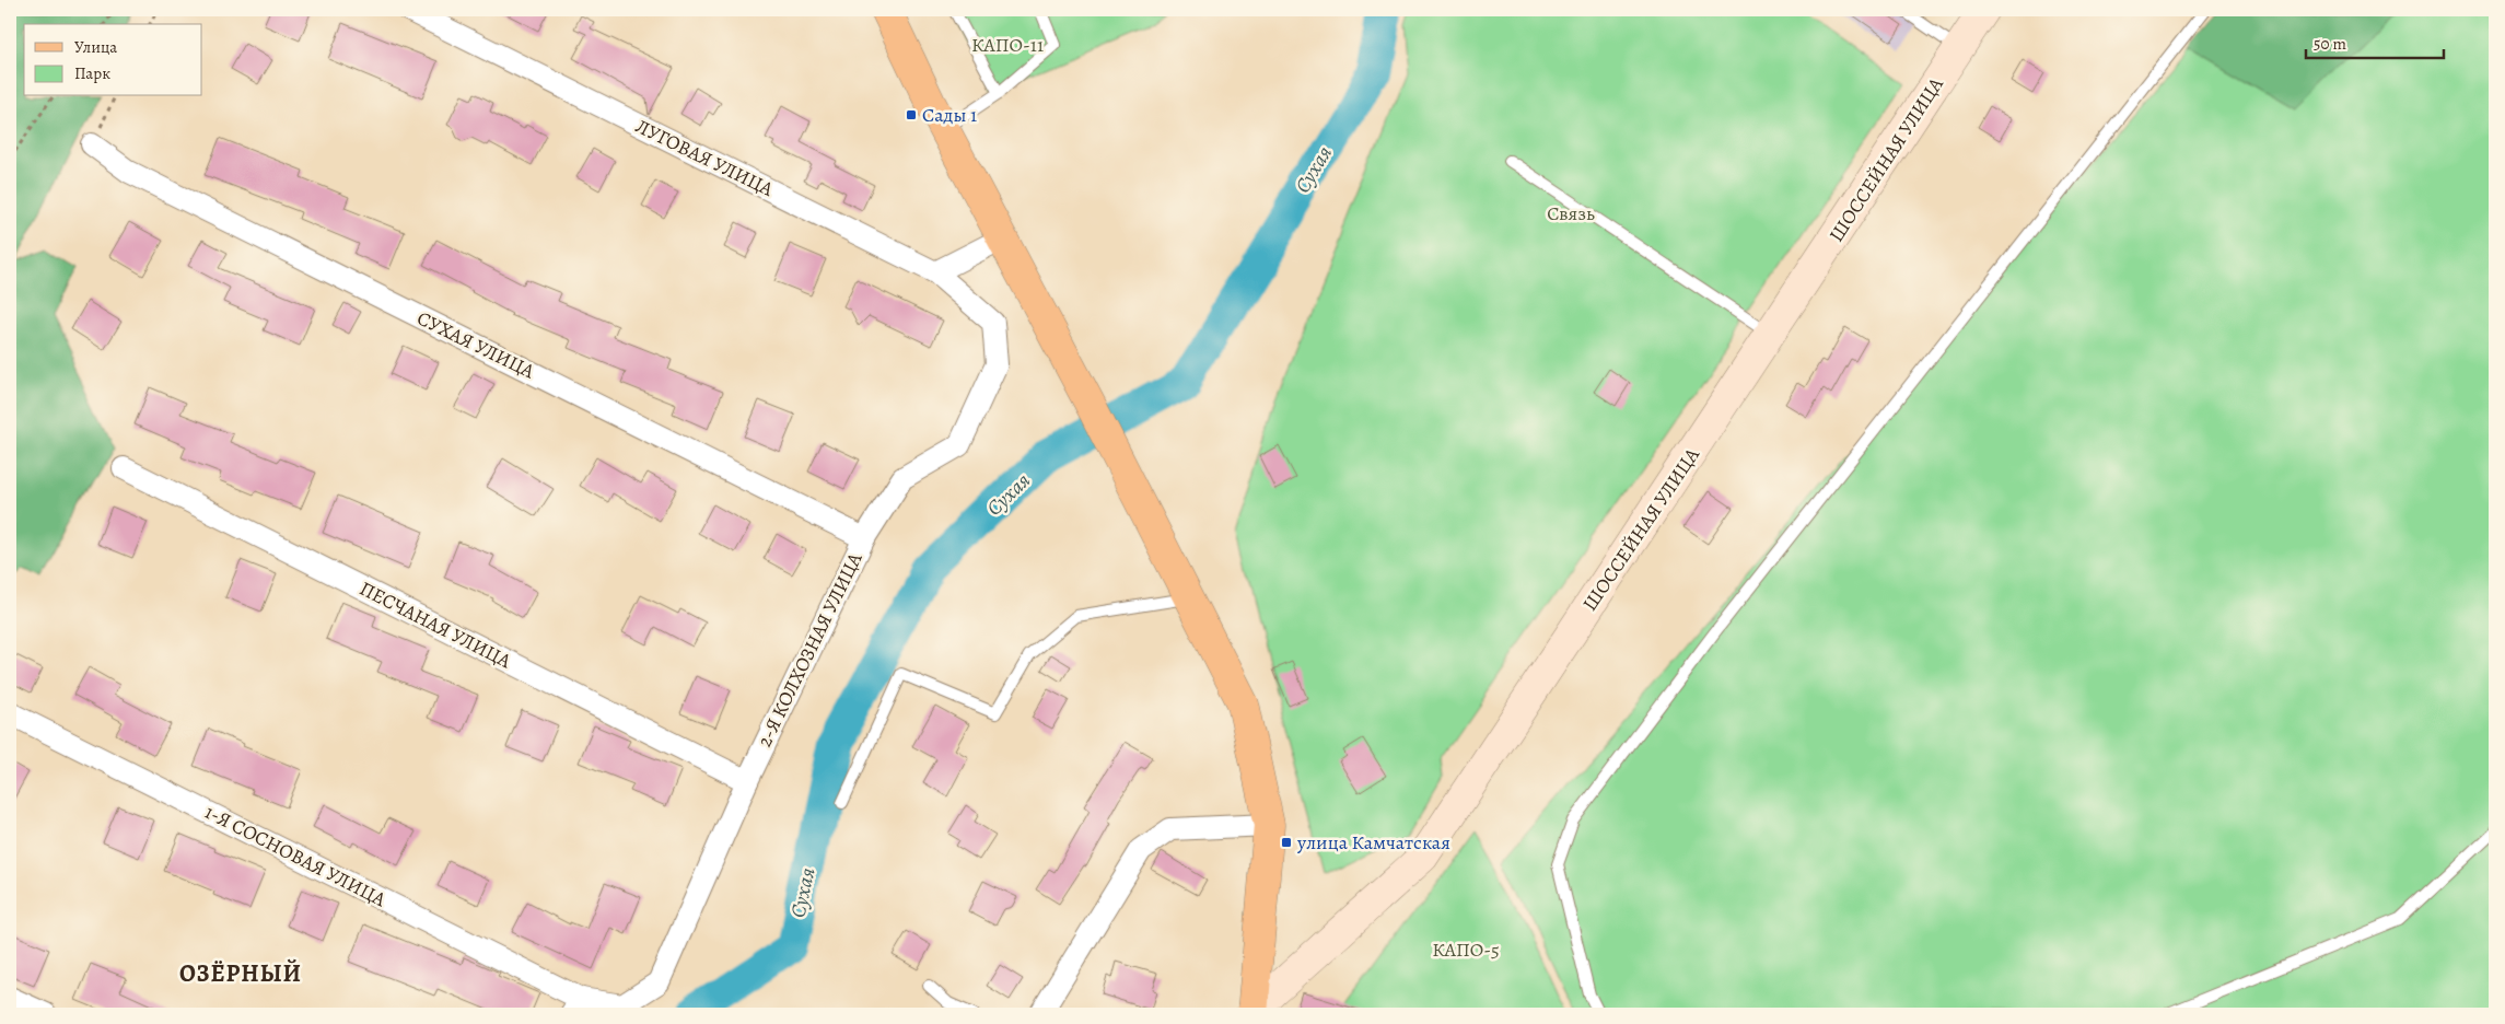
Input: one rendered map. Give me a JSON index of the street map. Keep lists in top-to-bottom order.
{
  "streets": {
    "street": [
      "ЛУГОВАЯ УЛИЦА",
      "ШОССЕЙНАЯ УЛИЦА",
      "СУХАЯ УЛИЦА",
      "ПЕСЧАНАЯ УЛИЦА",
      "2-Я КОЛХОЗНАЯ УЛИЦА",
      "1-Я СОСНОВАЯ УЛИЦА"
    ]
  },
  "crossings": [
    ["ЛУГОВАЯ УЛИЦА", "2-Я КОЛХОЗНАЯ УЛИЦА"],
    ["СУХАЯ УЛИЦА", "2-Я КОЛХОЗНАЯ УЛИЦА"],
    ["ПЕСЧАНАЯ УЛИЦА", "2-Я КОЛХОЗНАЯ УЛИЦА"],
    ["2-Я КОЛХОЗНАЯ УЛИЦА", "1-Я СОСНОВАЯ УЛИЦА"]
  ],
  "districts": ["ОЗЁРНЫЙ"],
  "water": ["Сухая"],
  "parks": ["КАПО-11", "Связь", "КАПО-5"],
  "places": {
    "transit": ["Сады 1", "улица Камчатская"]
  },
  "legend": ["Улица", "Парк"],
  "scale_bar": "50 m"
}
